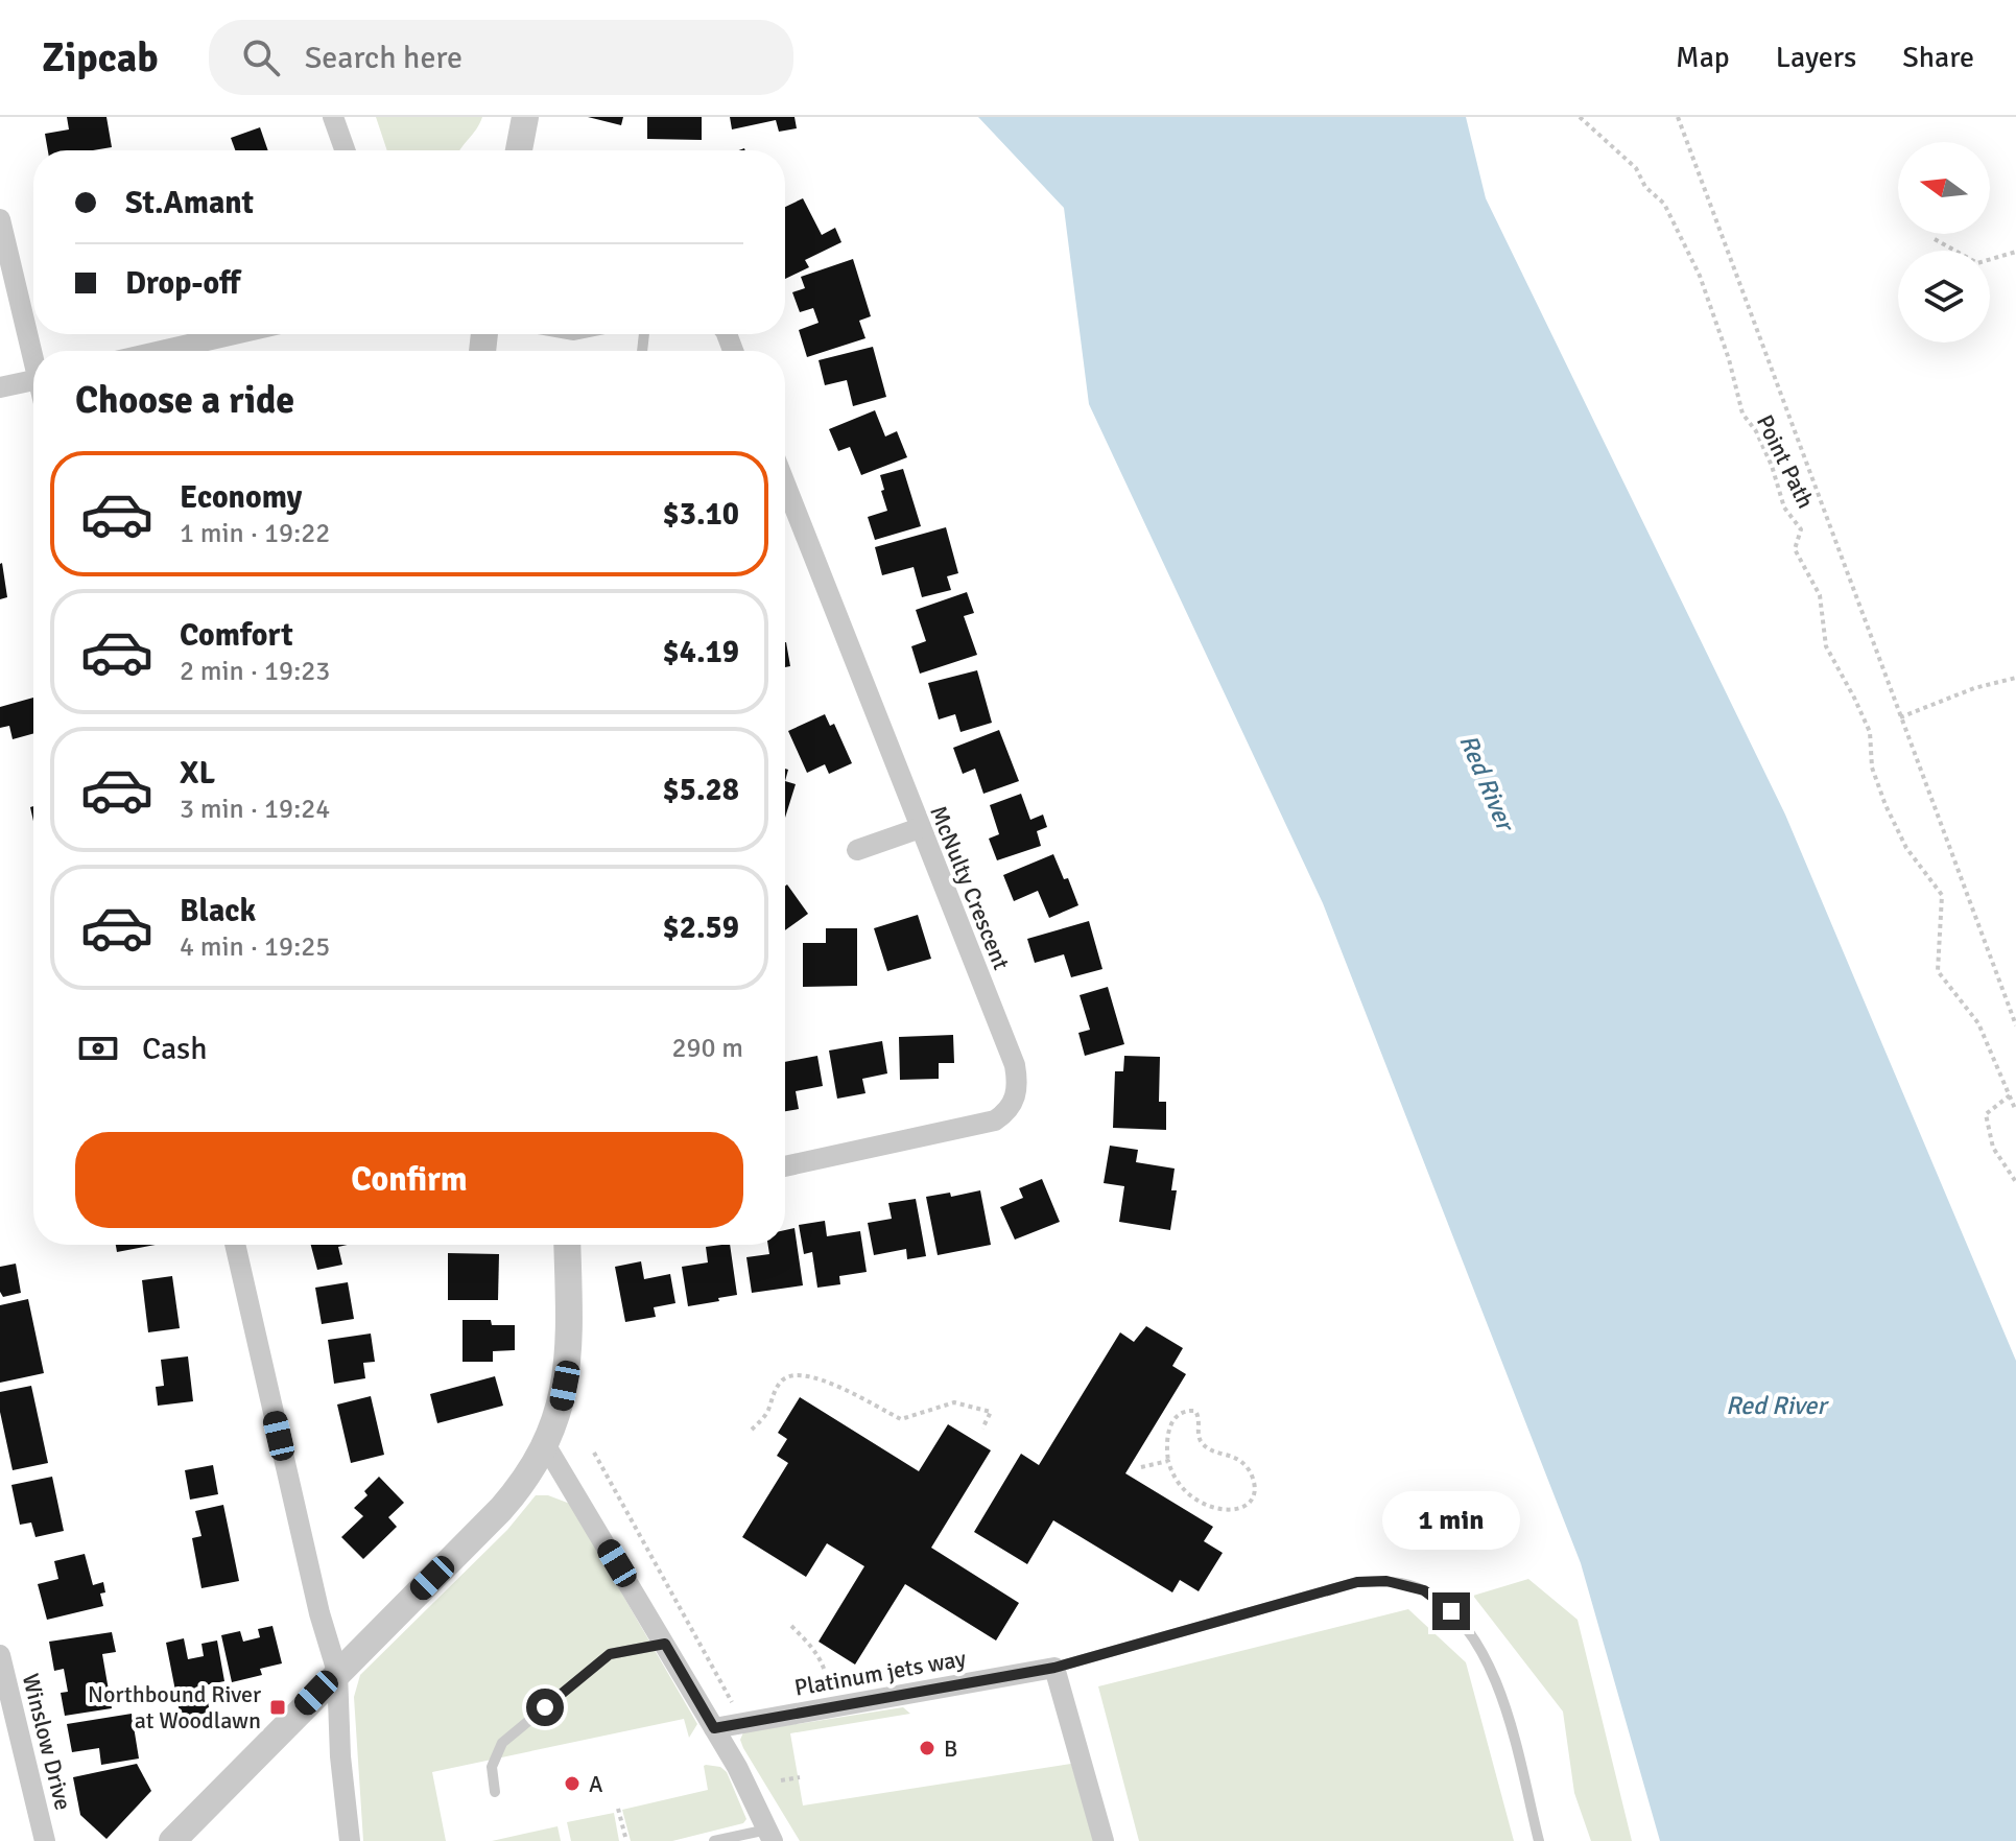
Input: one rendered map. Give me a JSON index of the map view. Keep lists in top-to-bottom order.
{
  "streets": {
    "street": ["McNulty Crescent", "Platinum jets way", "Winslow Drive"],
    "path": ["Point Path"]
  },
  "water": ["Red River"],
  "places": {
    "transit": ["Northbound River at Woodlawn"],
    "other": ["B", "A"]
  },
  "north": "left",
  "page": {
    "header": "Zipcab",
    "search": "Search here",
    "nav": ["Map", "Layers", "Share"],
    "banner": ["St.Amant", "Drop-off"],
    "heading": "Choose a ride",
    "list": [
      {
        "name": "Economy",
        "note": "1 min · 19:22",
        "value": "$3.10"
      },
      {
        "name": "Comfort",
        "note": "2 min · 19:23",
        "value": "$4.19"
      },
      {
        "name": "XL",
        "note": "3 min · 19:24",
        "value": "$5.28"
      },
      {
        "name": "Black",
        "note": "4 min · 19:25",
        "value": "$2.59"
      }
    ],
    "pay": ["Cash", "290 m"],
    "buttons": "Confirm",
    "bubble": "1 min"
  }
}
